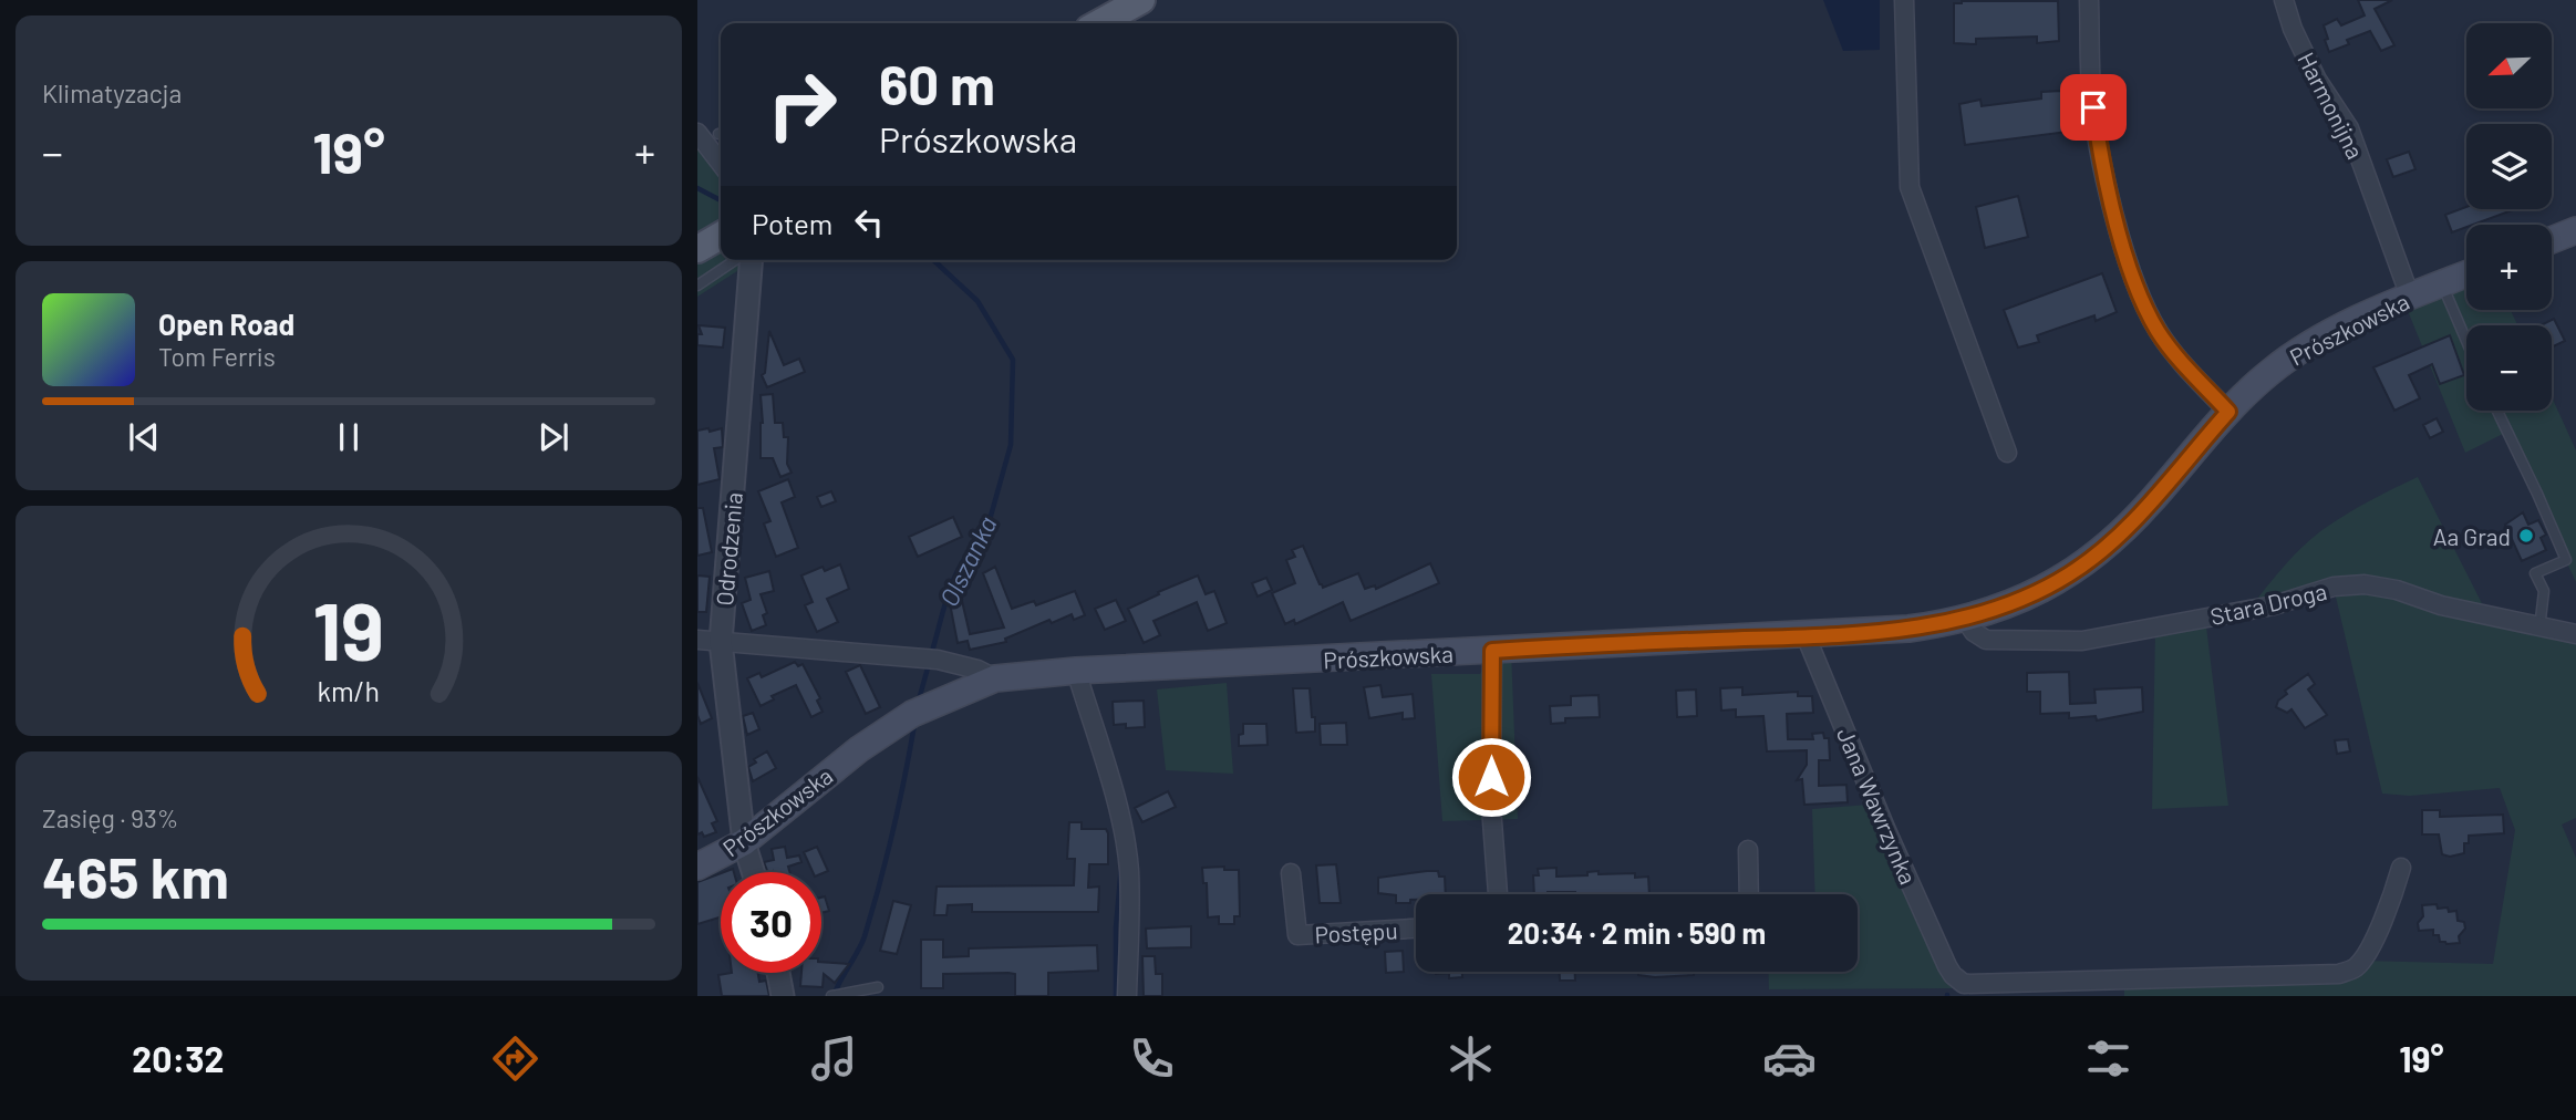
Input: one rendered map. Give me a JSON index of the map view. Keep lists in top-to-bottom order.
{
  "streets": {
    "main road": ["Prószkowska"],
    "street": [
      "Harmonijna",
      "Odrodzenia",
      "Stara Droga",
      "Jana Wawrzynka",
      "Postępu"
    ]
  },
  "crossings": [
    ["Harmonijna", "Prószkowska"],
    ["Prószkowska", "Odrodzenia"],
    ["Prószkowska", "Stara Droga"],
    ["Prószkowska", "Jana Wawrzynka"]
  ],
  "water": ["Olszanka"],
  "places": ["Aa Grad"],
  "north": "bottom left",
  "page": {
    "tile": [
      "Klimatyzacja",
      ["Zasięg · 93%", "465 km"]
    ],
    "map_buttons": ["+", "−"],
    "turn": ["60 m", "Prószkowska"],
    "heat": ["−", "19°", "+"],
    "then": "Potem",
    "song": ["Open Road", "Tom Ferris"],
    "limit": "30",
    "trip": "20:34 · 2 min · 590 m",
    "tabs": ["20:32", "19°"],
    "gauge": ["19", "km/h"]
  }
}
